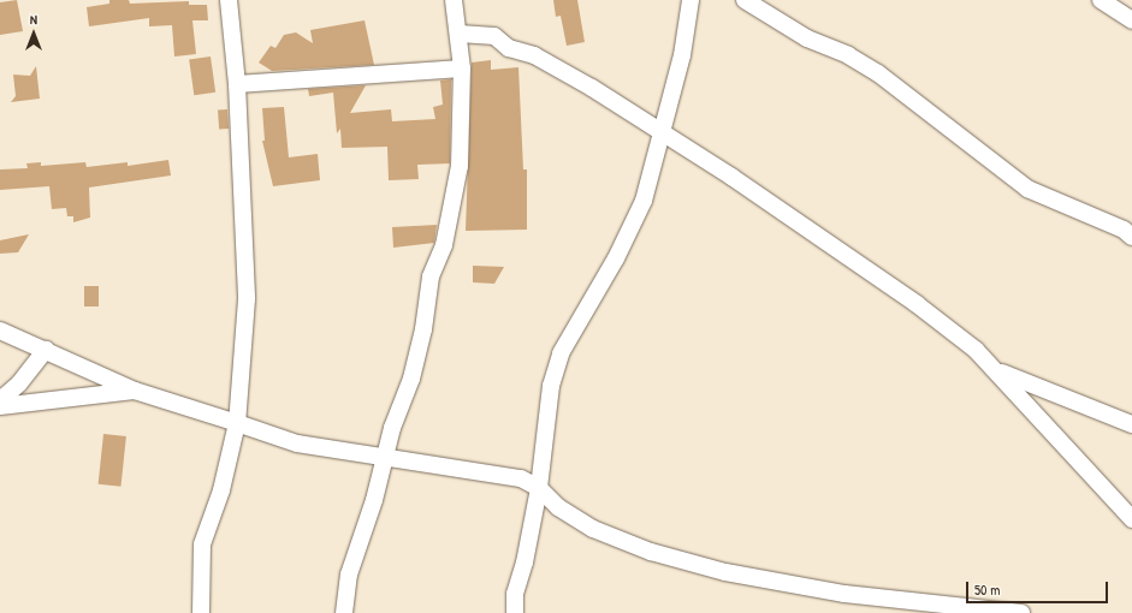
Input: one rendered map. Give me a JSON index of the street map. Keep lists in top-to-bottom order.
{
  "scale_bar": "50 m",
  "north": "top"
}
